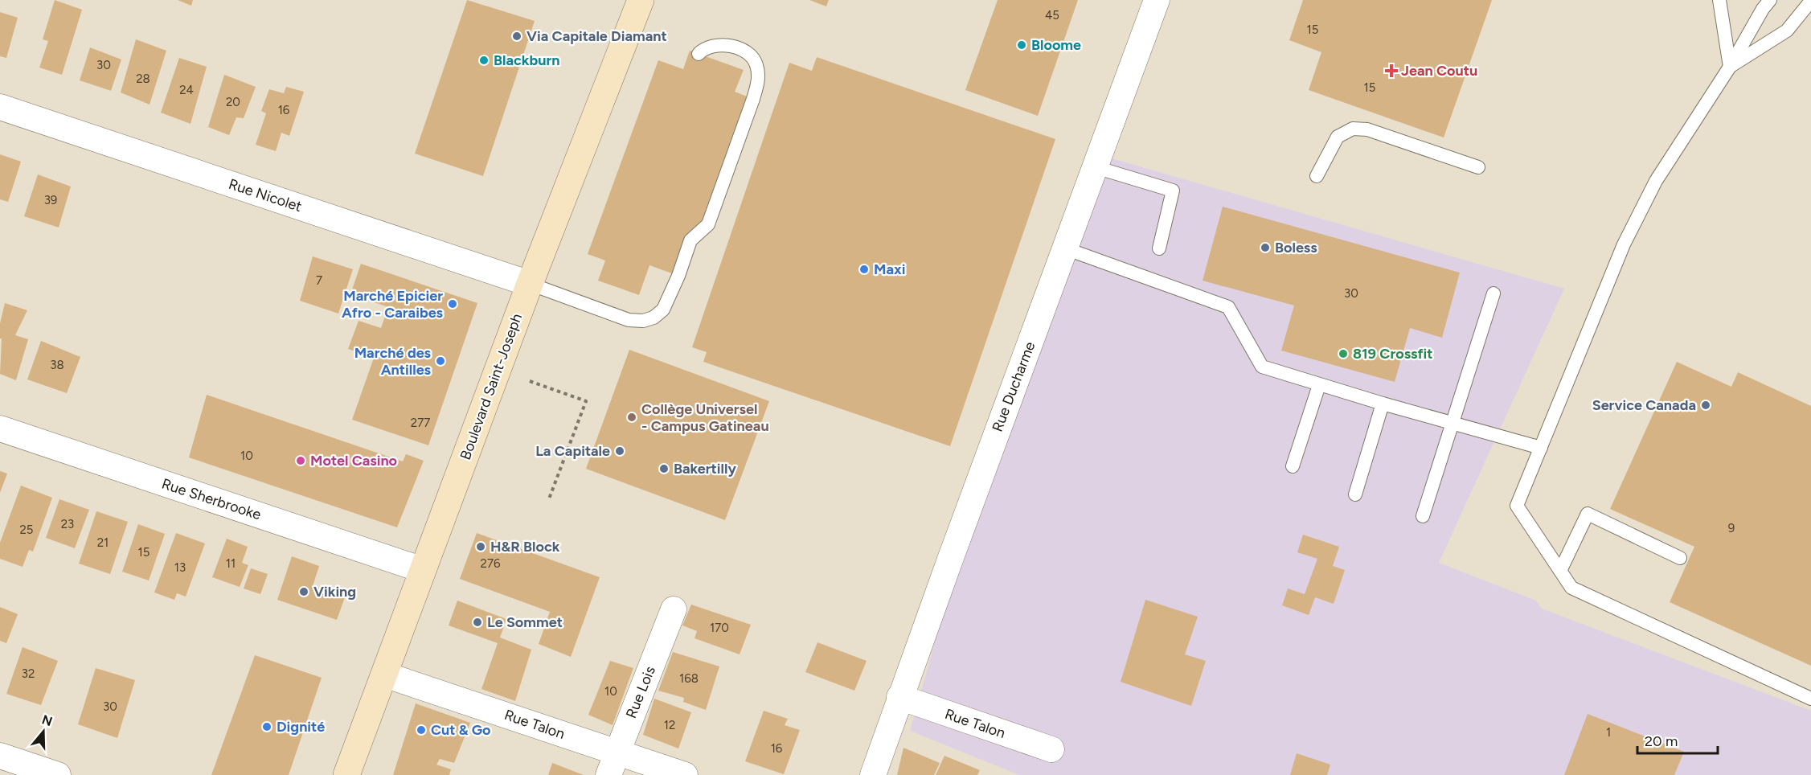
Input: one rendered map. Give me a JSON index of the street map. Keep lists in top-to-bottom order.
{
  "streets": {
    "main road": ["Boulevard Saint-Joseph"],
    "street": [
      "Rue Nicolet",
      "Rue Ducharme",
      "Rue Sherbrooke",
      "Rue Lois",
      "Rue Talon"
    ]
  },
  "crossings": [
    ["Rue Nicolet", "Boulevard Saint-Joseph"],
    ["Boulevard Saint-Joseph", "Rue Sherbrooke"],
    ["Boulevard Saint-Joseph", "Rue Talon"],
    ["Rue Ducharme", "Rue Talon"],
    ["Rue Lois", "Rue Talon"]
  ],
  "places": {
    "other": [
      "Via Capitale Diamant",
      "Bloome",
      "Blackburn",
      "Boless",
      "Maxi",
      "Marché Epicier Afro - Caraibes",
      "819 Crossfit",
      "Marché des Antilles",
      "Service Canada",
      "Collège Universel - Campus Gatineau",
      "La Capitale",
      "Motel Casino",
      "Bakertilly",
      "H&R Block",
      "Viking",
      "Le Sommet",
      "Dignité",
      "Cut & Go"
    ],
    "health": ["Jean Coutu"]
  },
  "house_numbers": [
    "45",
    "15",
    "30",
    "28",
    "15",
    "24",
    "20",
    "16",
    "39",
    "7",
    "30",
    "38",
    "277",
    "10",
    "23",
    "9",
    "25",
    "21",
    "15",
    "11",
    "276",
    "13",
    "170",
    "32",
    "168",
    "10",
    "30",
    "12",
    "1",
    "16"
  ],
  "scale_bar": "20 m",
  "north": "top"
}
